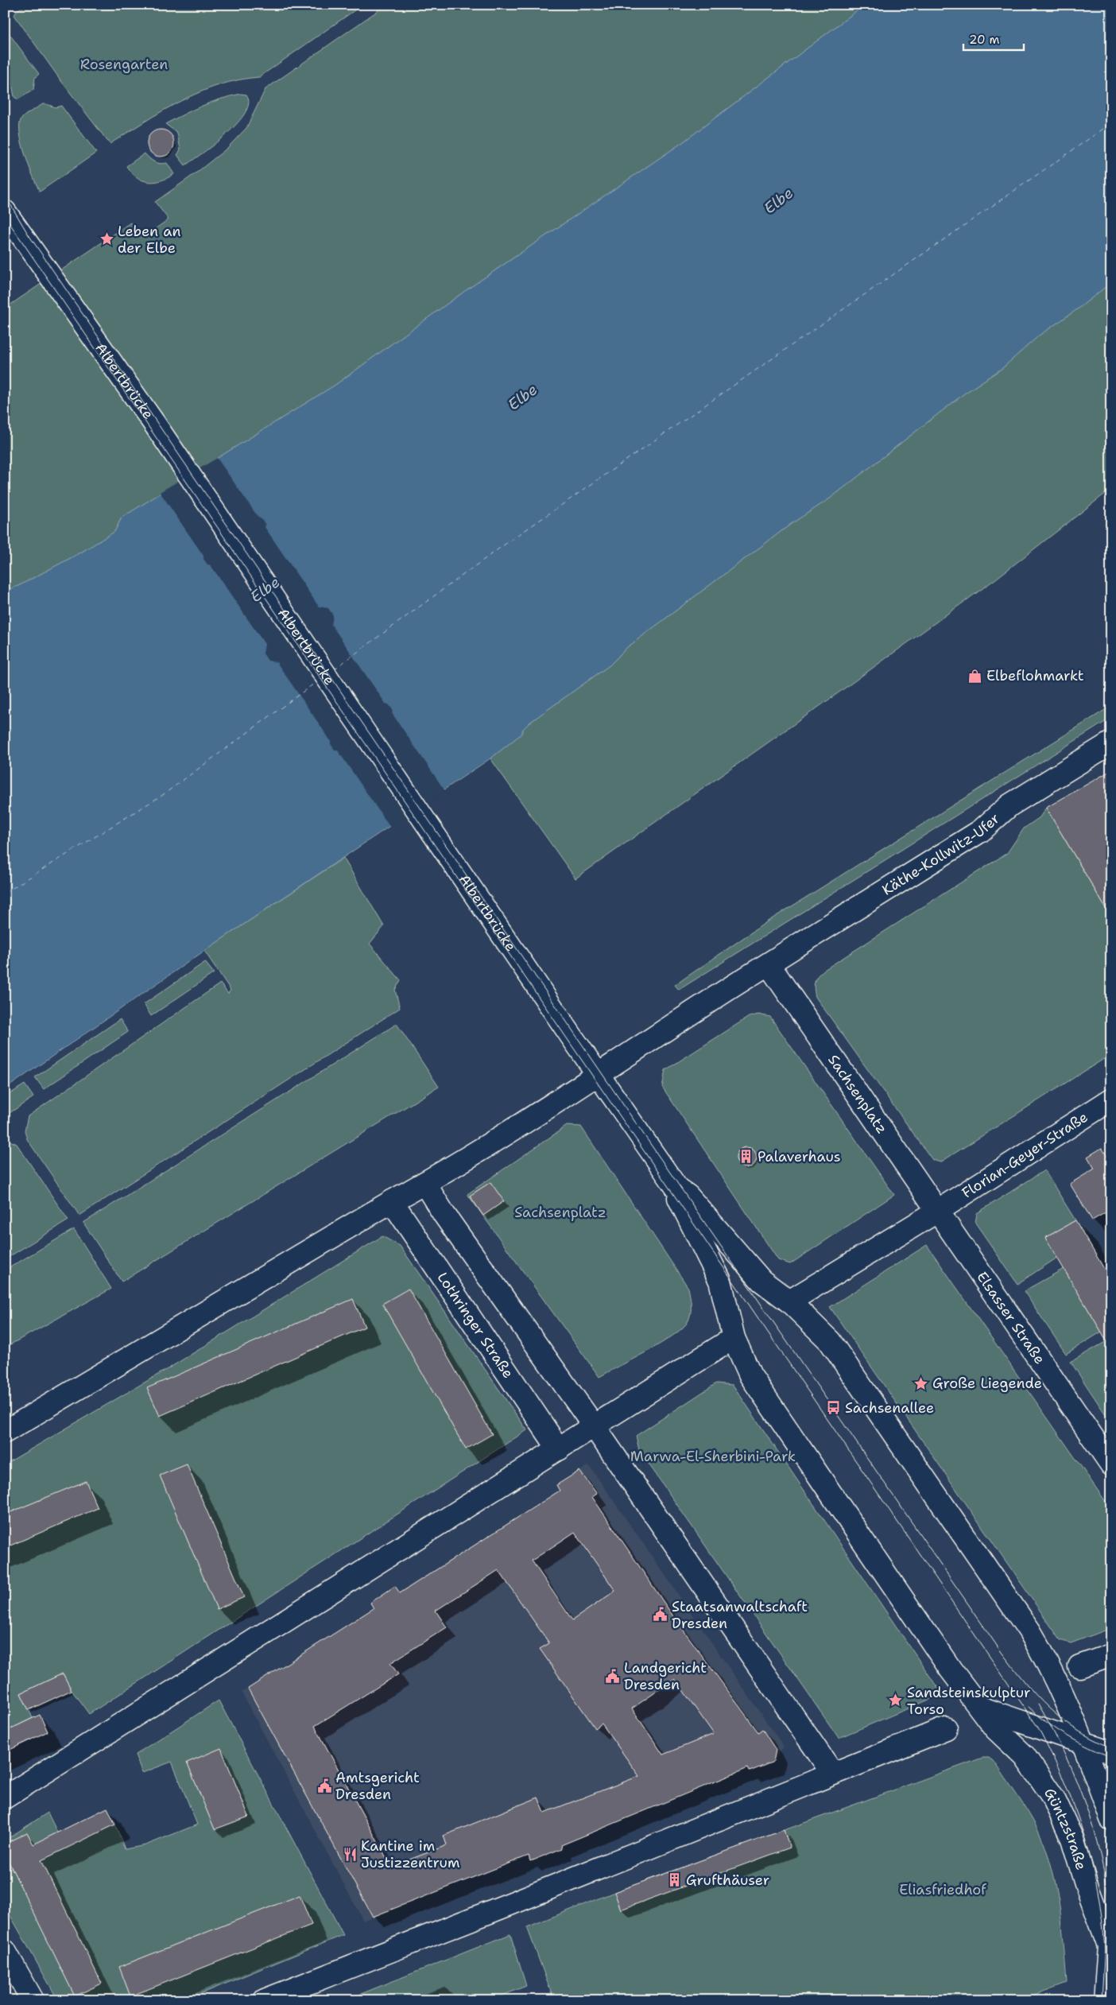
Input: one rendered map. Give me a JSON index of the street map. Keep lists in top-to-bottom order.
{
  "streets": {
    "main road": [
      "Albertbrücke",
      "Käthe-Kollwitz-Ufer",
      "Sachsenplatz",
      "Florian-Geyer-Straße",
      "Elsasser Straße",
      "Lothringer Straße",
      "Güntzstraße"
    ]
  },
  "crossings": [
    ["Käthe-Kollwitz-Ufer", "Sachsenplatz"],
    ["Sachsenplatz", "Florian-Geyer-Straße"],
    ["Sachsenplatz", "Elsasser Straße"],
    ["Florian-Geyer-Straße", "Elsasser Straße"]
  ],
  "water": ["Elbe"],
  "parks": [
    "Rosengarten",
    "Sachsenplatz",
    "Marwa-El-Sherbini-Park",
    "Eliasfriedhof"
  ],
  "places": {
    "place": ["Leben an der Elbe", "Große Liegende", "Sandsteinskulptur Torso"],
    "shop": ["Elbeflohmarkt"],
    "building": ["Palaverhaus", "Grufthäuser"],
    "bus stop": ["Sachsenallee"],
    "public building": ["Staatsanwaltschaft Dresden", "Landgericht Dresden", "Amtsgericht Dresden"],
    "restaurant": ["Kantine im Justizzentrum"]
  },
  "scale_bar": "20 m"
}
